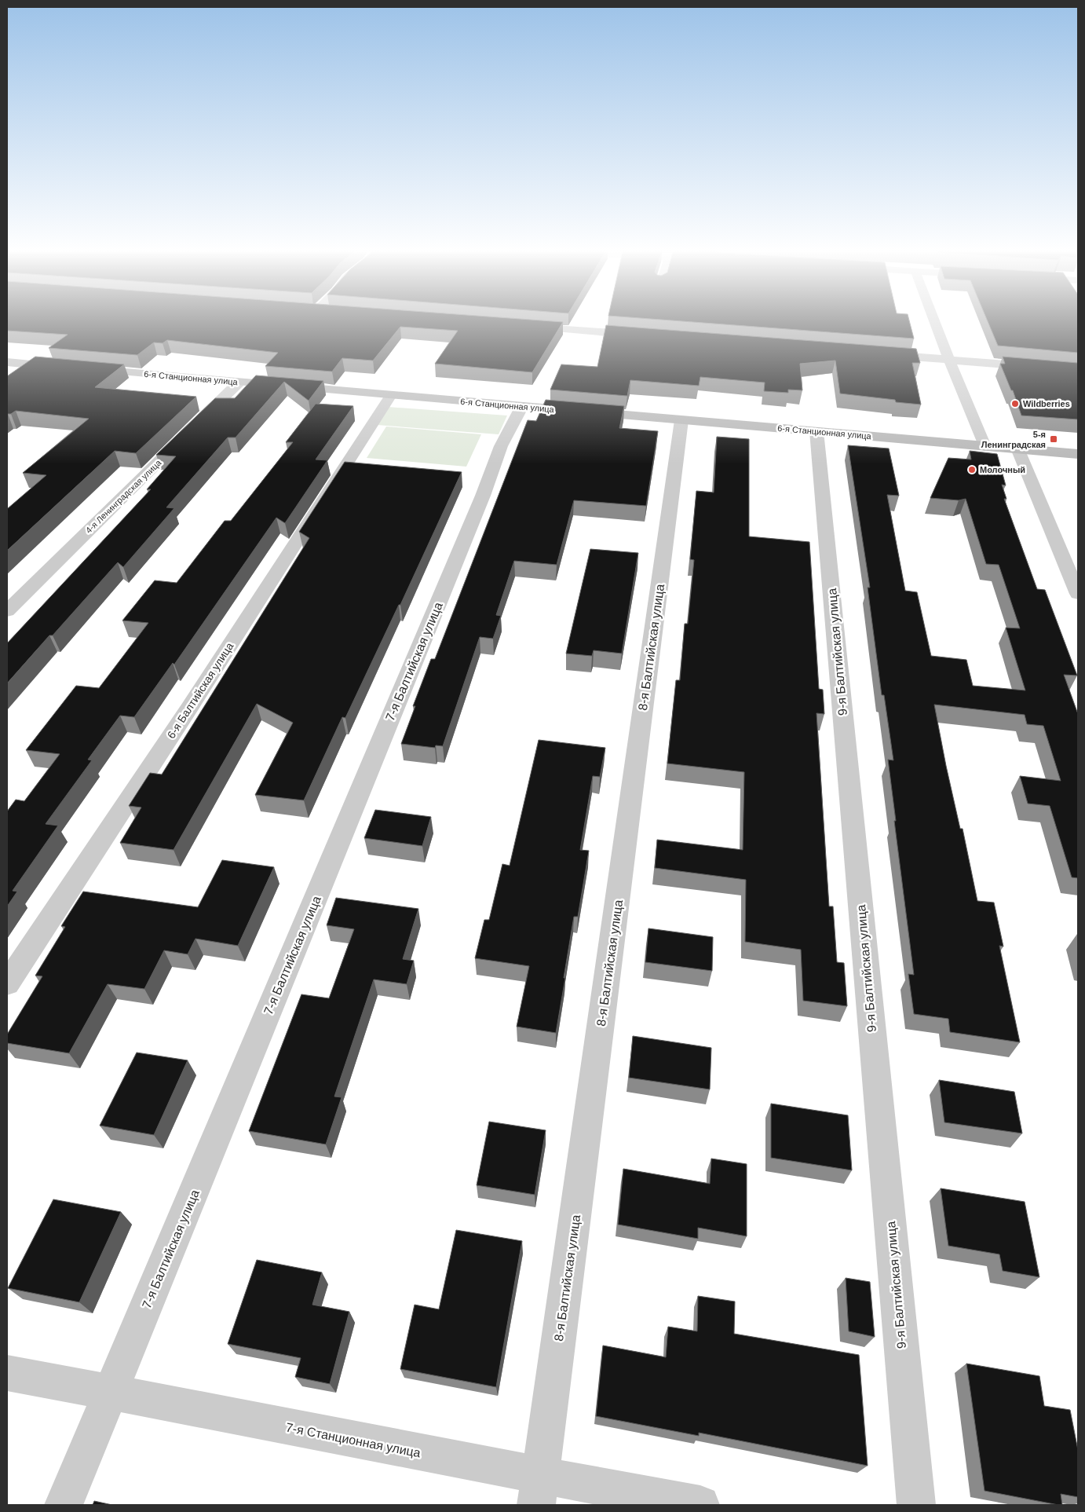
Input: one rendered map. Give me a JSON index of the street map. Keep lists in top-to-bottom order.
{
  "streets": {
    "main road": ["6-я Станционная улица"],
    "street": [
      "4-я Ленинградская улица",
      "8-я Балтийская улица",
      "9-я Балтийская улица",
      "7-я Балтийская улица",
      "6-я Балтийская улица",
      "7-я Станционная улица"
    ]
  },
  "crossings": [
    ["6-я Станционная улица", "4-я Ленинградская улица"],
    ["6-я Станционная улица", "8-я Балтийская улица"],
    ["6-я Станционная улица", "9-я Балтийская улица"],
    ["6-я Станционная улица", "7-я Балтийская улица"],
    ["6-я Станционная улица", "6-я Балтийская улица"],
    ["8-я Балтийская улица", "7-я Станционная улица"],
    ["7-я Балтийская улица", "7-я Станционная улица"]
  ],
  "places": {
    "other": ["Wildberries", "Молочный"],
    "transit": ["5-я Ленинградская"]
  }
}
